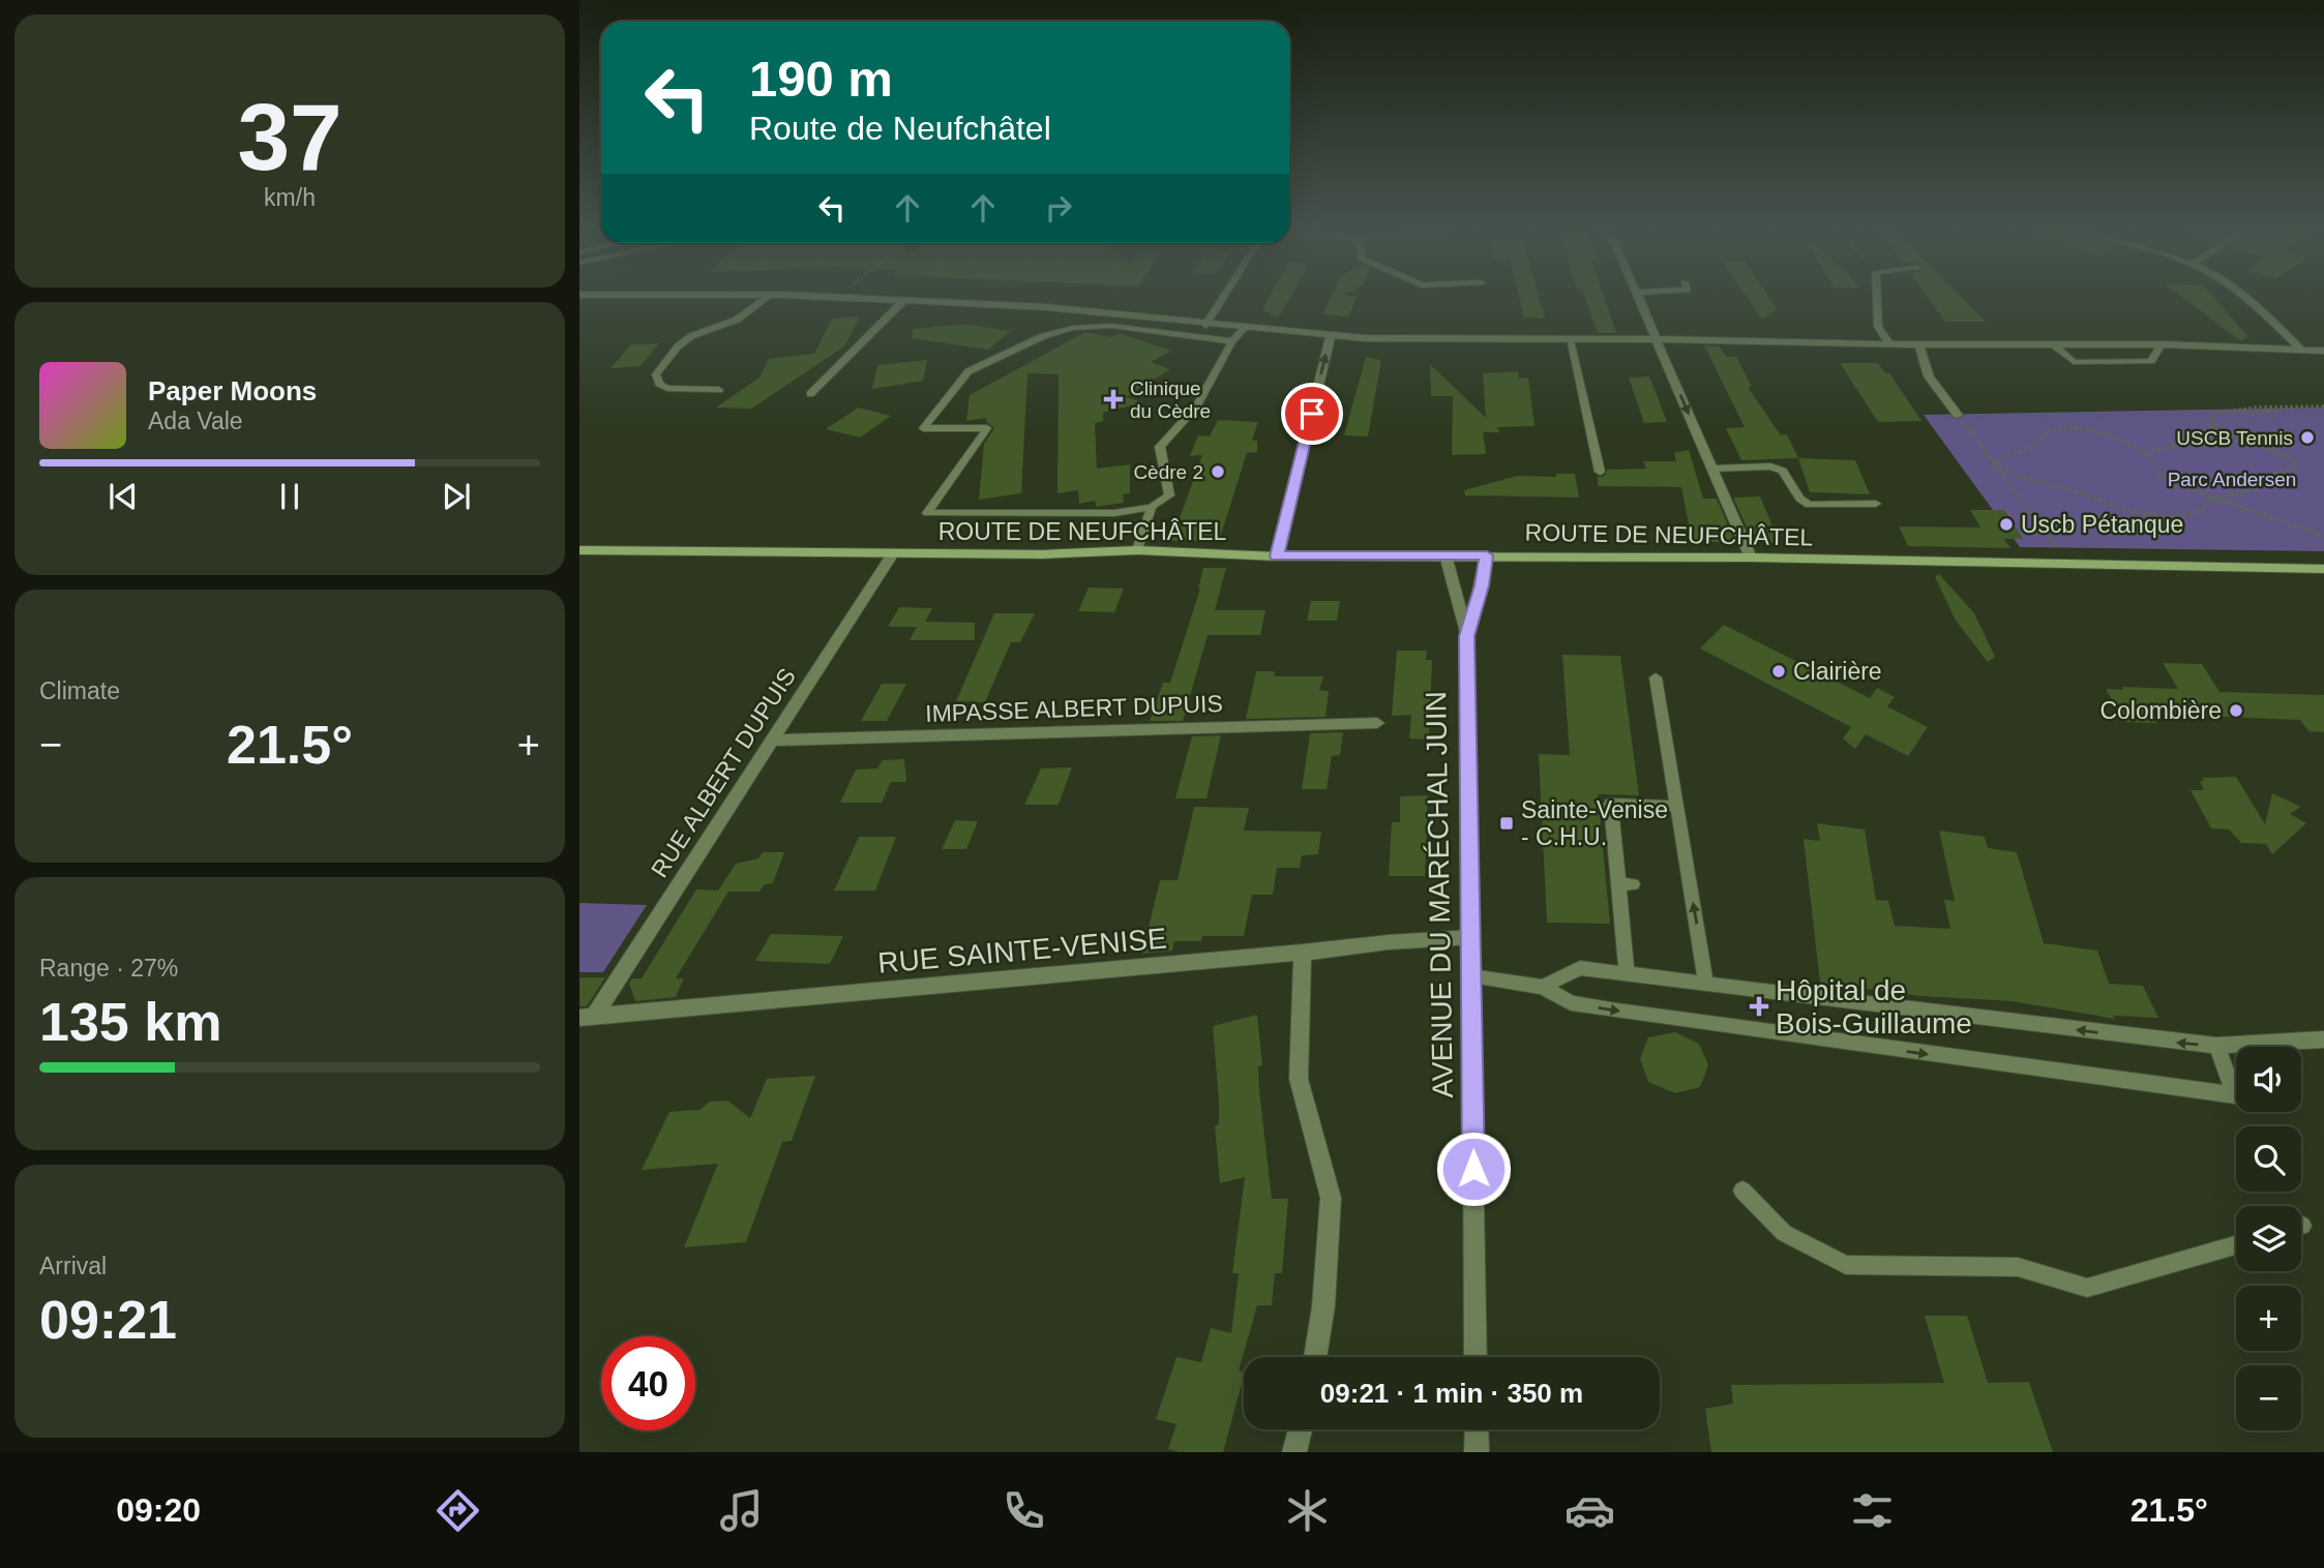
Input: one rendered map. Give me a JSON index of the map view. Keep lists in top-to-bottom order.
{
  "streets": {
    "main road": ["ROUTE DE NEUFCHÂTEL"],
    "street": [
      "IMPASSE ALBERT DUPUIS",
      "RUE ALBERT DUPUIS",
      "AVENUE DU MARÉCHAL JUIN",
      "RUE SAINTE-VENISE"
    ]
  },
  "crossings": [
    ["ROUTE DE NEUFCHÂTEL", "RUE ALBERT DUPUIS"],
    ["ROUTE DE NEUFCHÂTEL", "AVENUE DU MARÉCHAL JUIN"],
    ["IMPASSE ALBERT DUPUIS", "RUE ALBERT DUPUIS"],
    ["RUE ALBERT DUPUIS", "RUE SAINTE-VENISE"],
    ["AVENUE DU MARÉCHAL JUIN", "RUE SAINTE-VENISE"]
  ],
  "parks": ["Parc Andersen"],
  "places": {
    "health": ["Clinique du Cèdre", "Hôpital de Bois-Guillaume"],
    "other": [
      "USCB Tennis",
      "Cèdre 2",
      "Uscb Pétanque",
      "Clairière",
      "Colombière"
    ],
    "transit": ["Sainte-Venise - C.H.U."]
  },
  "page": {
    "tile": [
      ["37", "km/h"],
      "Climate",
      ["Range · 27%", "135 km"],
      ["Arrival", "09:21"]
    ],
    "turn": ["190 m", "Route de Neufchâtel"],
    "song": ["Paper Moons", "Ada Vale"],
    "heat": ["−", "21.5°", "+"],
    "map_buttons": ["+", "−"],
    "limit": "40",
    "trip": "09:21 · 1 min · 350 m",
    "tabs": ["09:20", "21.5°"]
  }
}
